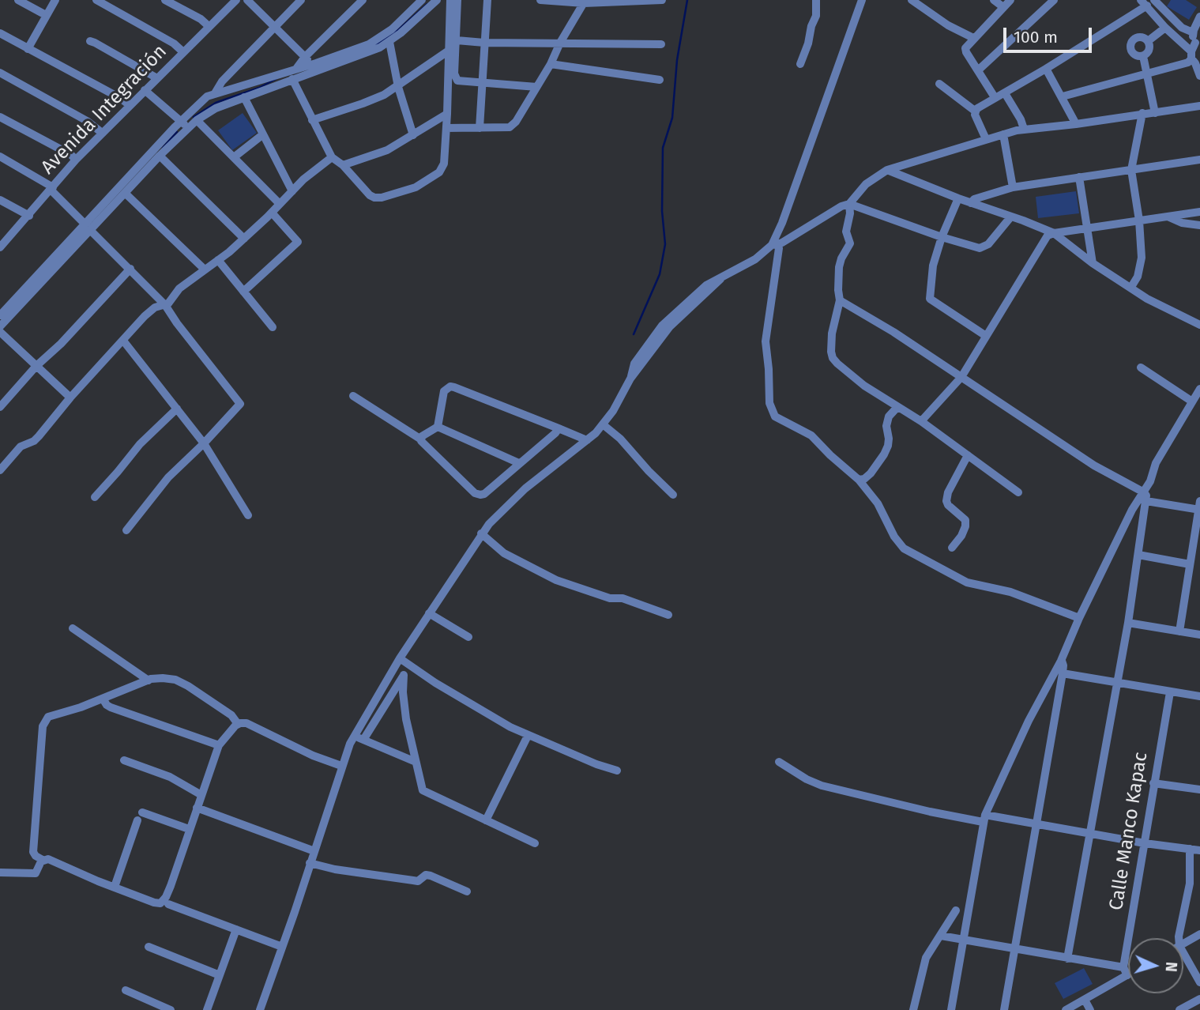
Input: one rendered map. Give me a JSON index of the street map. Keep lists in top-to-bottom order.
{
  "streets": {
    "street": ["Avenida Integración", "Calle Manco Kapac"]
  },
  "scale_bar": "100 m",
  "north": "right"
}
